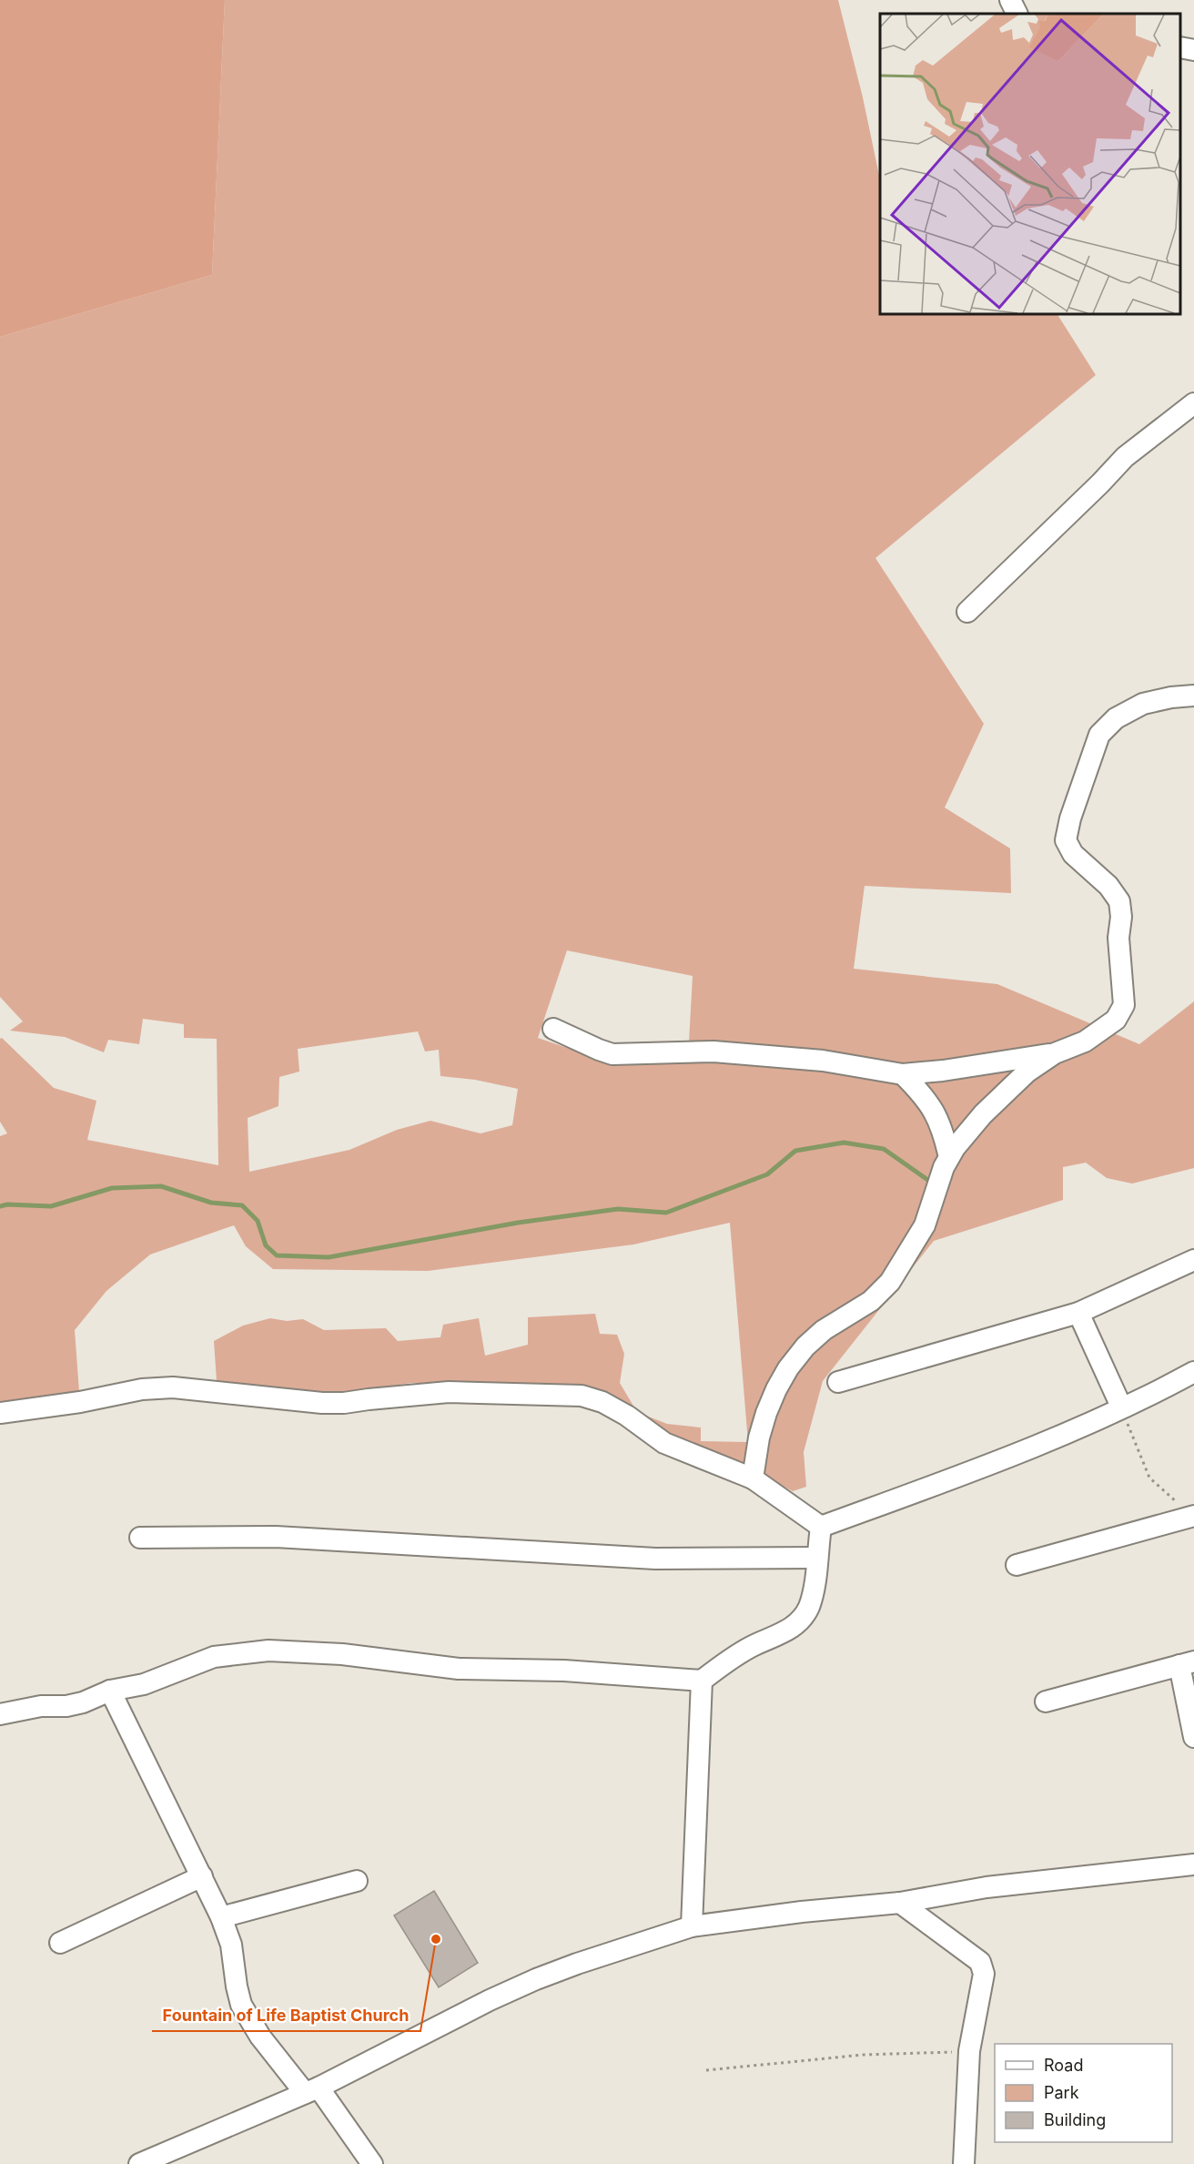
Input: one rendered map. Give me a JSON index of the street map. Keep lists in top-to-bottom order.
{
  "places": ["Fountain of Life Baptist Church"],
  "legend": ["Road", "Park", "Building"]
}
